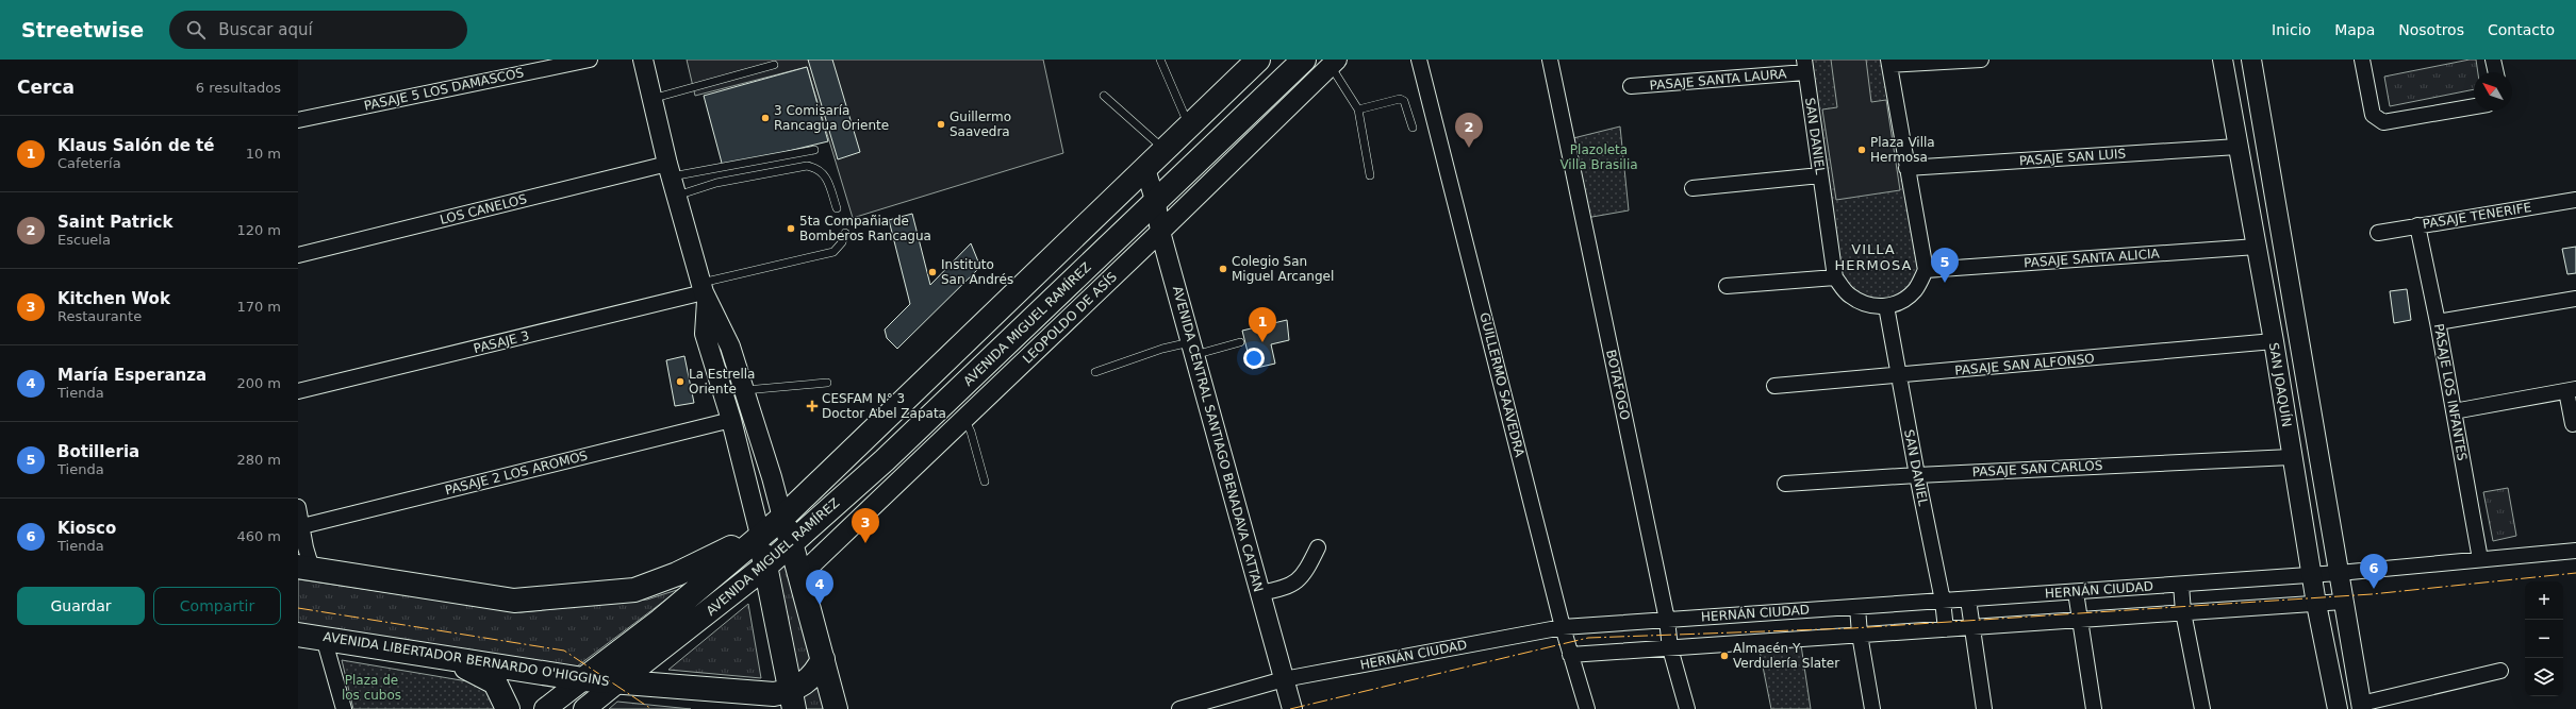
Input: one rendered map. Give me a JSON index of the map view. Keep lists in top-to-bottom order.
{
  "streets": {
    "main road": ["AVENIDA MIGUEL RAMÍREZ", "AVENIDA LIBERTADOR BERNARDO O'HIGGINS"],
    "street": [
      "PASAJE SANTA LAURA",
      "PASAJE 5 LOS DAMASCOS",
      "SAN DANIEL",
      "PASAJE SAN LUIS",
      "LOS CANELOS",
      "PASAJE TENERIFE",
      "PASAJE SANTA ALICIA",
      "LEOPOLDO DE ASÍS",
      "PASAJE 3",
      "PASAJE SAN ALFONSO",
      "GUILLERMO SAAVEDRA",
      "BOTAFOGO",
      "SAN JOAQUÍN",
      "PASAJE LOS INFANTES",
      "AVENIDA CENTRAL SANTIAGO BENADAVA CATTAN",
      "PASAJE SAN CARLOS",
      "PASAJE 2 LOS AROMOS",
      "HERNÁN CIUDAD"
    ]
  },
  "crossings": [
    ["PASAJE SANTA LAURA", "SAN DANIEL"],
    ["SAN DANIEL", "PASAJE SANTA ALICIA"],
    ["SAN DANIEL", "PASAJE SAN ALFONSO"],
    ["SAN DANIEL", "PASAJE SAN CARLOS"],
    ["SAN DANIEL", "HERNÁN CIUDAD"],
    ["PASAJE SAN LUIS", "SAN JOAQUÍN"],
    ["PASAJE TENERIFE", "PASAJE LOS INFANTES"],
    ["PASAJE SANTA ALICIA", "SAN JOAQUÍN"],
    ["LEOPOLDO DE ASÍS", "AVENIDA CENTRAL SANTIAGO BENADAVA CATTAN"],
    ["AVENIDA MIGUEL RAMÍREZ", "AVENIDA CENTRAL SANTIAGO BENADAVA CATTAN"],
    ["AVENIDA MIGUEL RAMÍREZ", "AVENIDA LIBERTADOR BERNARDO O'HIGGINS"],
    ["PASAJE SAN ALFONSO", "SAN JOAQUÍN"],
    ["GUILLERMO SAAVEDRA", "HERNÁN CIUDAD"],
    ["BOTAFOGO", "HERNÁN CIUDAD"],
    ["SAN JOAQUÍN", "PASAJE SAN CARLOS"],
    ["SAN JOAQUÍN", "HERNÁN CIUDAD"],
    ["PASAJE LOS INFANTES", "HERNÁN CIUDAD"],
    ["AVENIDA CENTRAL SANTIAGO BENADAVA CATTAN", "HERNÁN CIUDAD"]
  ],
  "districts": ["VILLA HERMOSA"],
  "parks": ["Plazoleta Villa Brasilia", "Plaza de los cubos"],
  "places": {
    "other": [
      "3 Comisaría Rancagua Oriente",
      "Guillermo Saavedra",
      "Plaza Villa Hermosa",
      "5ta Compañia de Bomberos Rancagua",
      "Colegio San Miguel Arcangel",
      "Instituto San Andrés",
      "La Estrella Oriente",
      "Almacén Y Verdulería Slater"
    ],
    "health": ["CESFAM N° 3 Doctor Abel Zapata"]
  },
  "north": "top left",
  "page": {
    "header": "Streetwise",
    "search": "Buscar aquí",
    "nav": [
      "Inicio",
      "Mapa",
      "Nosotros",
      "Contacto"
    ],
    "heading": ["Cerca", "6 resultados"],
    "pins": [
      "2",
      "5",
      "1",
      "3",
      "6",
      "4"
    ],
    "list": [
      {
        "mark": "1",
        "name": "Klaus Salón de té",
        "note": "Cafetería",
        "value": "10 m"
      },
      {
        "mark": "2",
        "name": "Saint Patrick",
        "note": "Escuela",
        "value": "120 m"
      },
      {
        "mark": "3",
        "name": "Kitchen Wok",
        "note": "Restaurante",
        "value": "170 m"
      },
      {
        "mark": "4",
        "name": "María Esperanza",
        "note": "Tienda",
        "value": "200 m"
      },
      {
        "mark": "5",
        "name": "Botilleria",
        "note": "Tienda",
        "value": "280 m"
      },
      {
        "mark": "6",
        "name": "Kiosco",
        "note": "Tienda",
        "value": "460 m"
      }
    ],
    "buttons": ["Guardar", "Compartir"],
    "map_buttons": ["+", "−"]
  }
}
